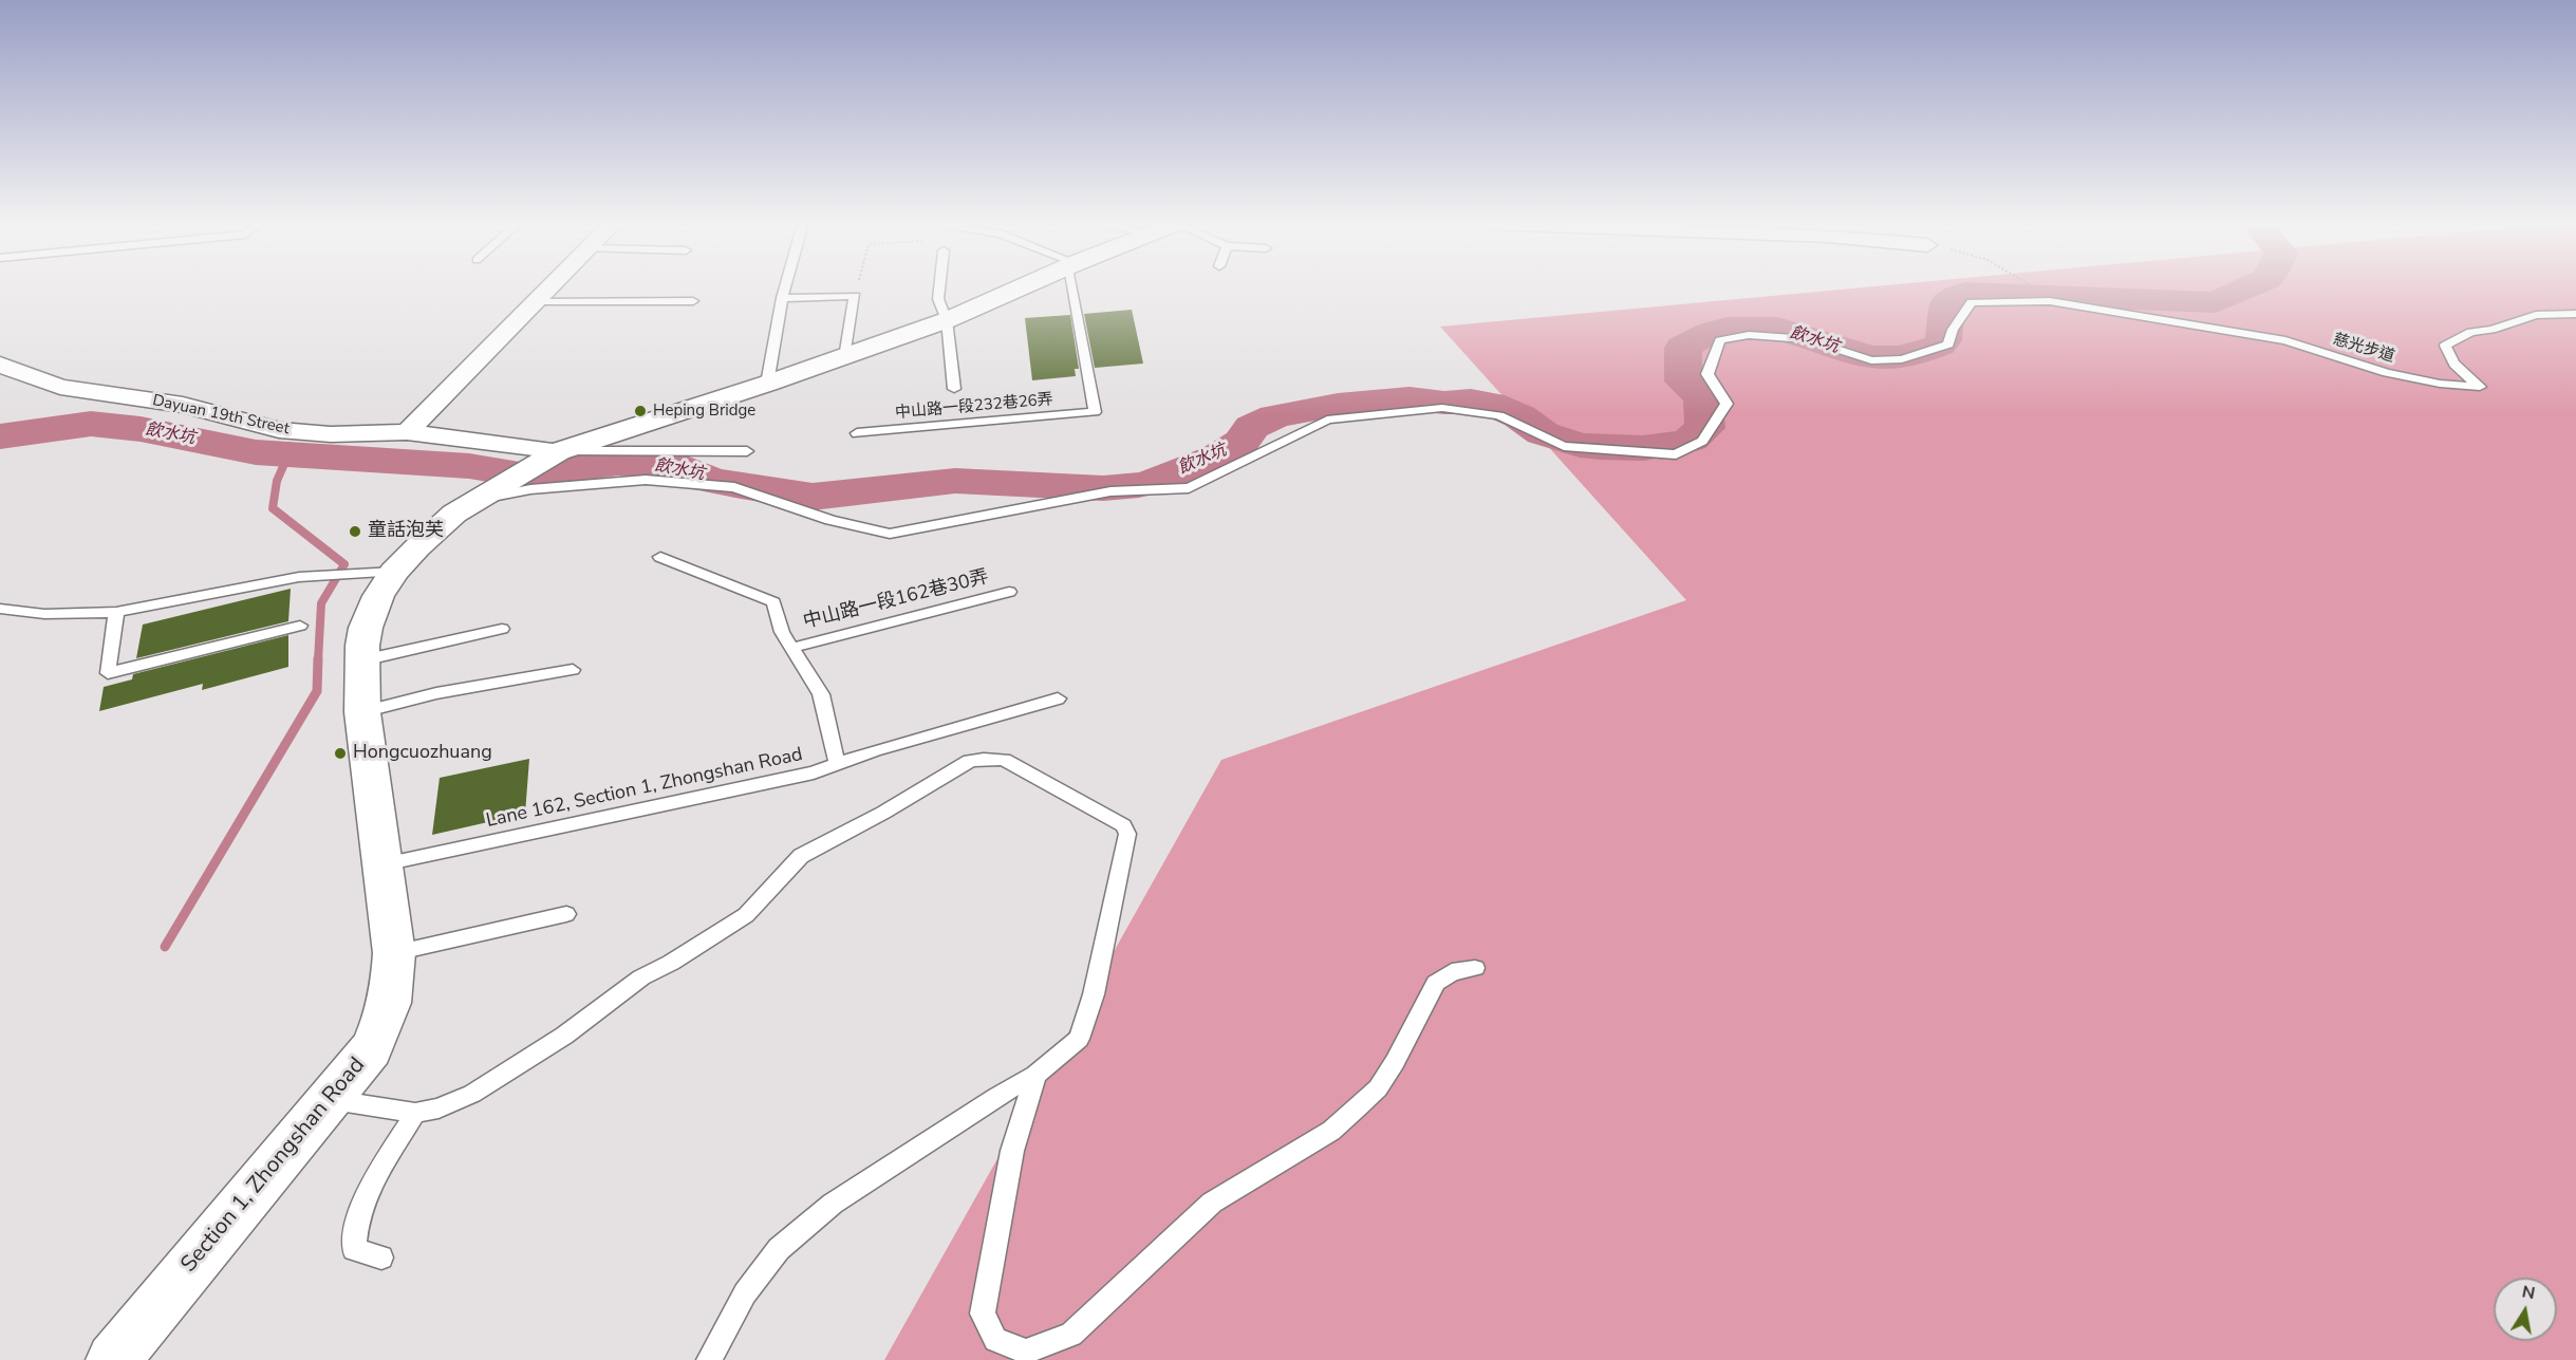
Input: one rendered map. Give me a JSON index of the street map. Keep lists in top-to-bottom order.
{
  "streets": {
    "main road": ["Section 1, Zhongshan Road"],
    "street": ["Dayuan 19th Street"],
    "lane": [
      "慈光步道",
      "中山路一段232巷26弄",
      "中山路一段162巷30弄",
      "Lane 162, Section 1, Zhongshan Road"
    ]
  },
  "crossings": [
    ["慈光步道", "Section 1, Zhongshan Road"],
    ["Lane 162, Section 1, Zhongshan Road", "Section 1, Zhongshan Road"]
  ],
  "water": ["飲水坑"],
  "places": ["Heping Bridge", "童話泡芙", "Hongcuozhuang"],
  "north": "top"
}
